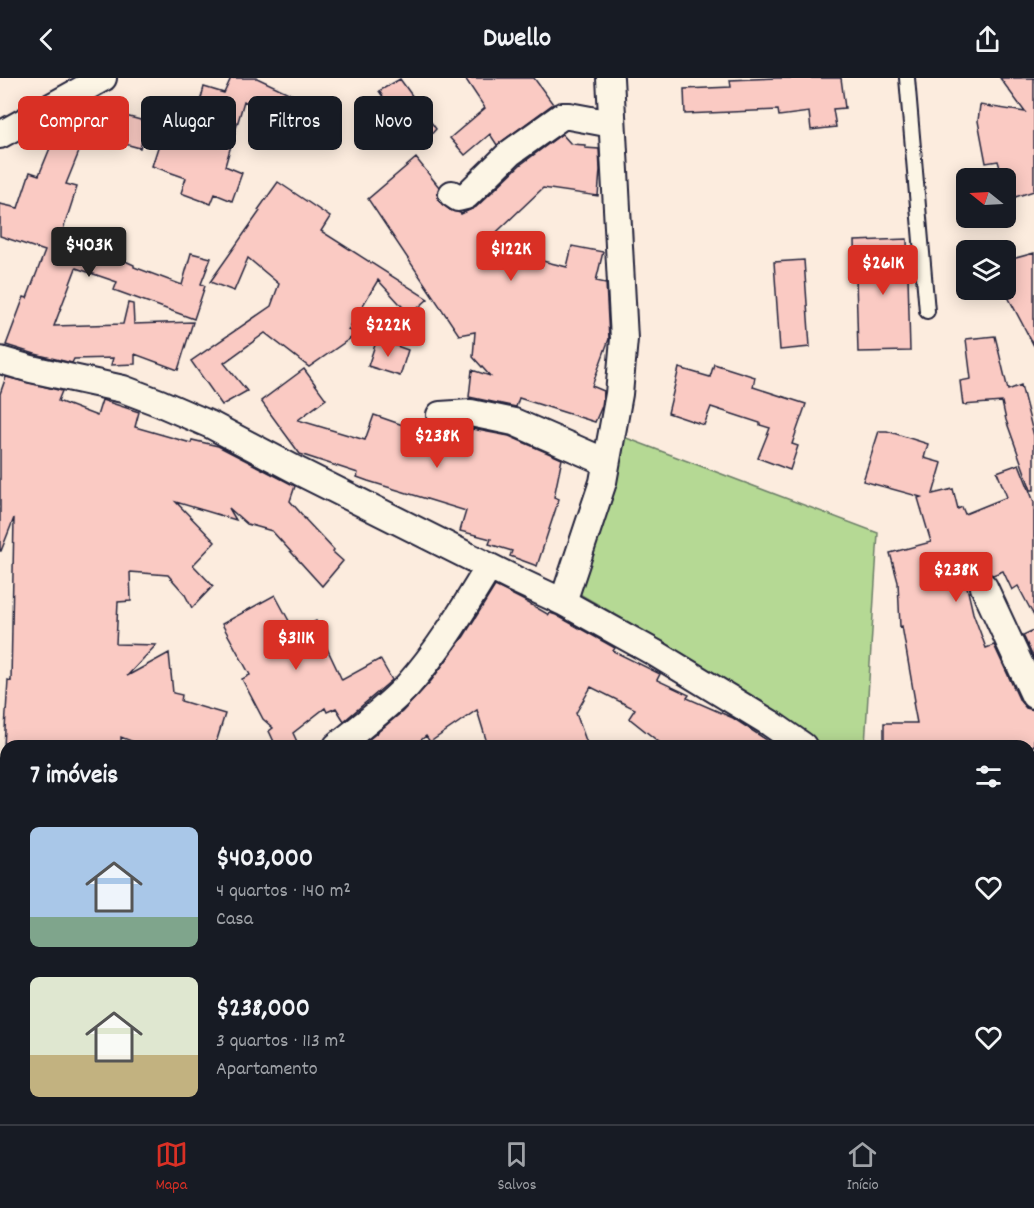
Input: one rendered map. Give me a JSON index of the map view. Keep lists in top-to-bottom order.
{
  "north": "left",
  "page": {
    "header": "Dwello",
    "chip": [
      "Comprar",
      "Alugar",
      "Filtros",
      "Novo"
    ],
    "price": [
      "$403K",
      "$122K",
      "$261K",
      "$222K",
      "$238K",
      "$238K",
      "$311K"
    ],
    "heading": "7 imóveis",
    "list": [
      {
        "name": "$403,000",
        "note": "4 quartos · 140 m² · Casa"
      },
      {
        "name": "$238,000",
        "note": "3 quartos · 113 m² · Apartamento"
      }
    ],
    "tabs": ["Mapa", "Salvos", "Início"]
  }
}
